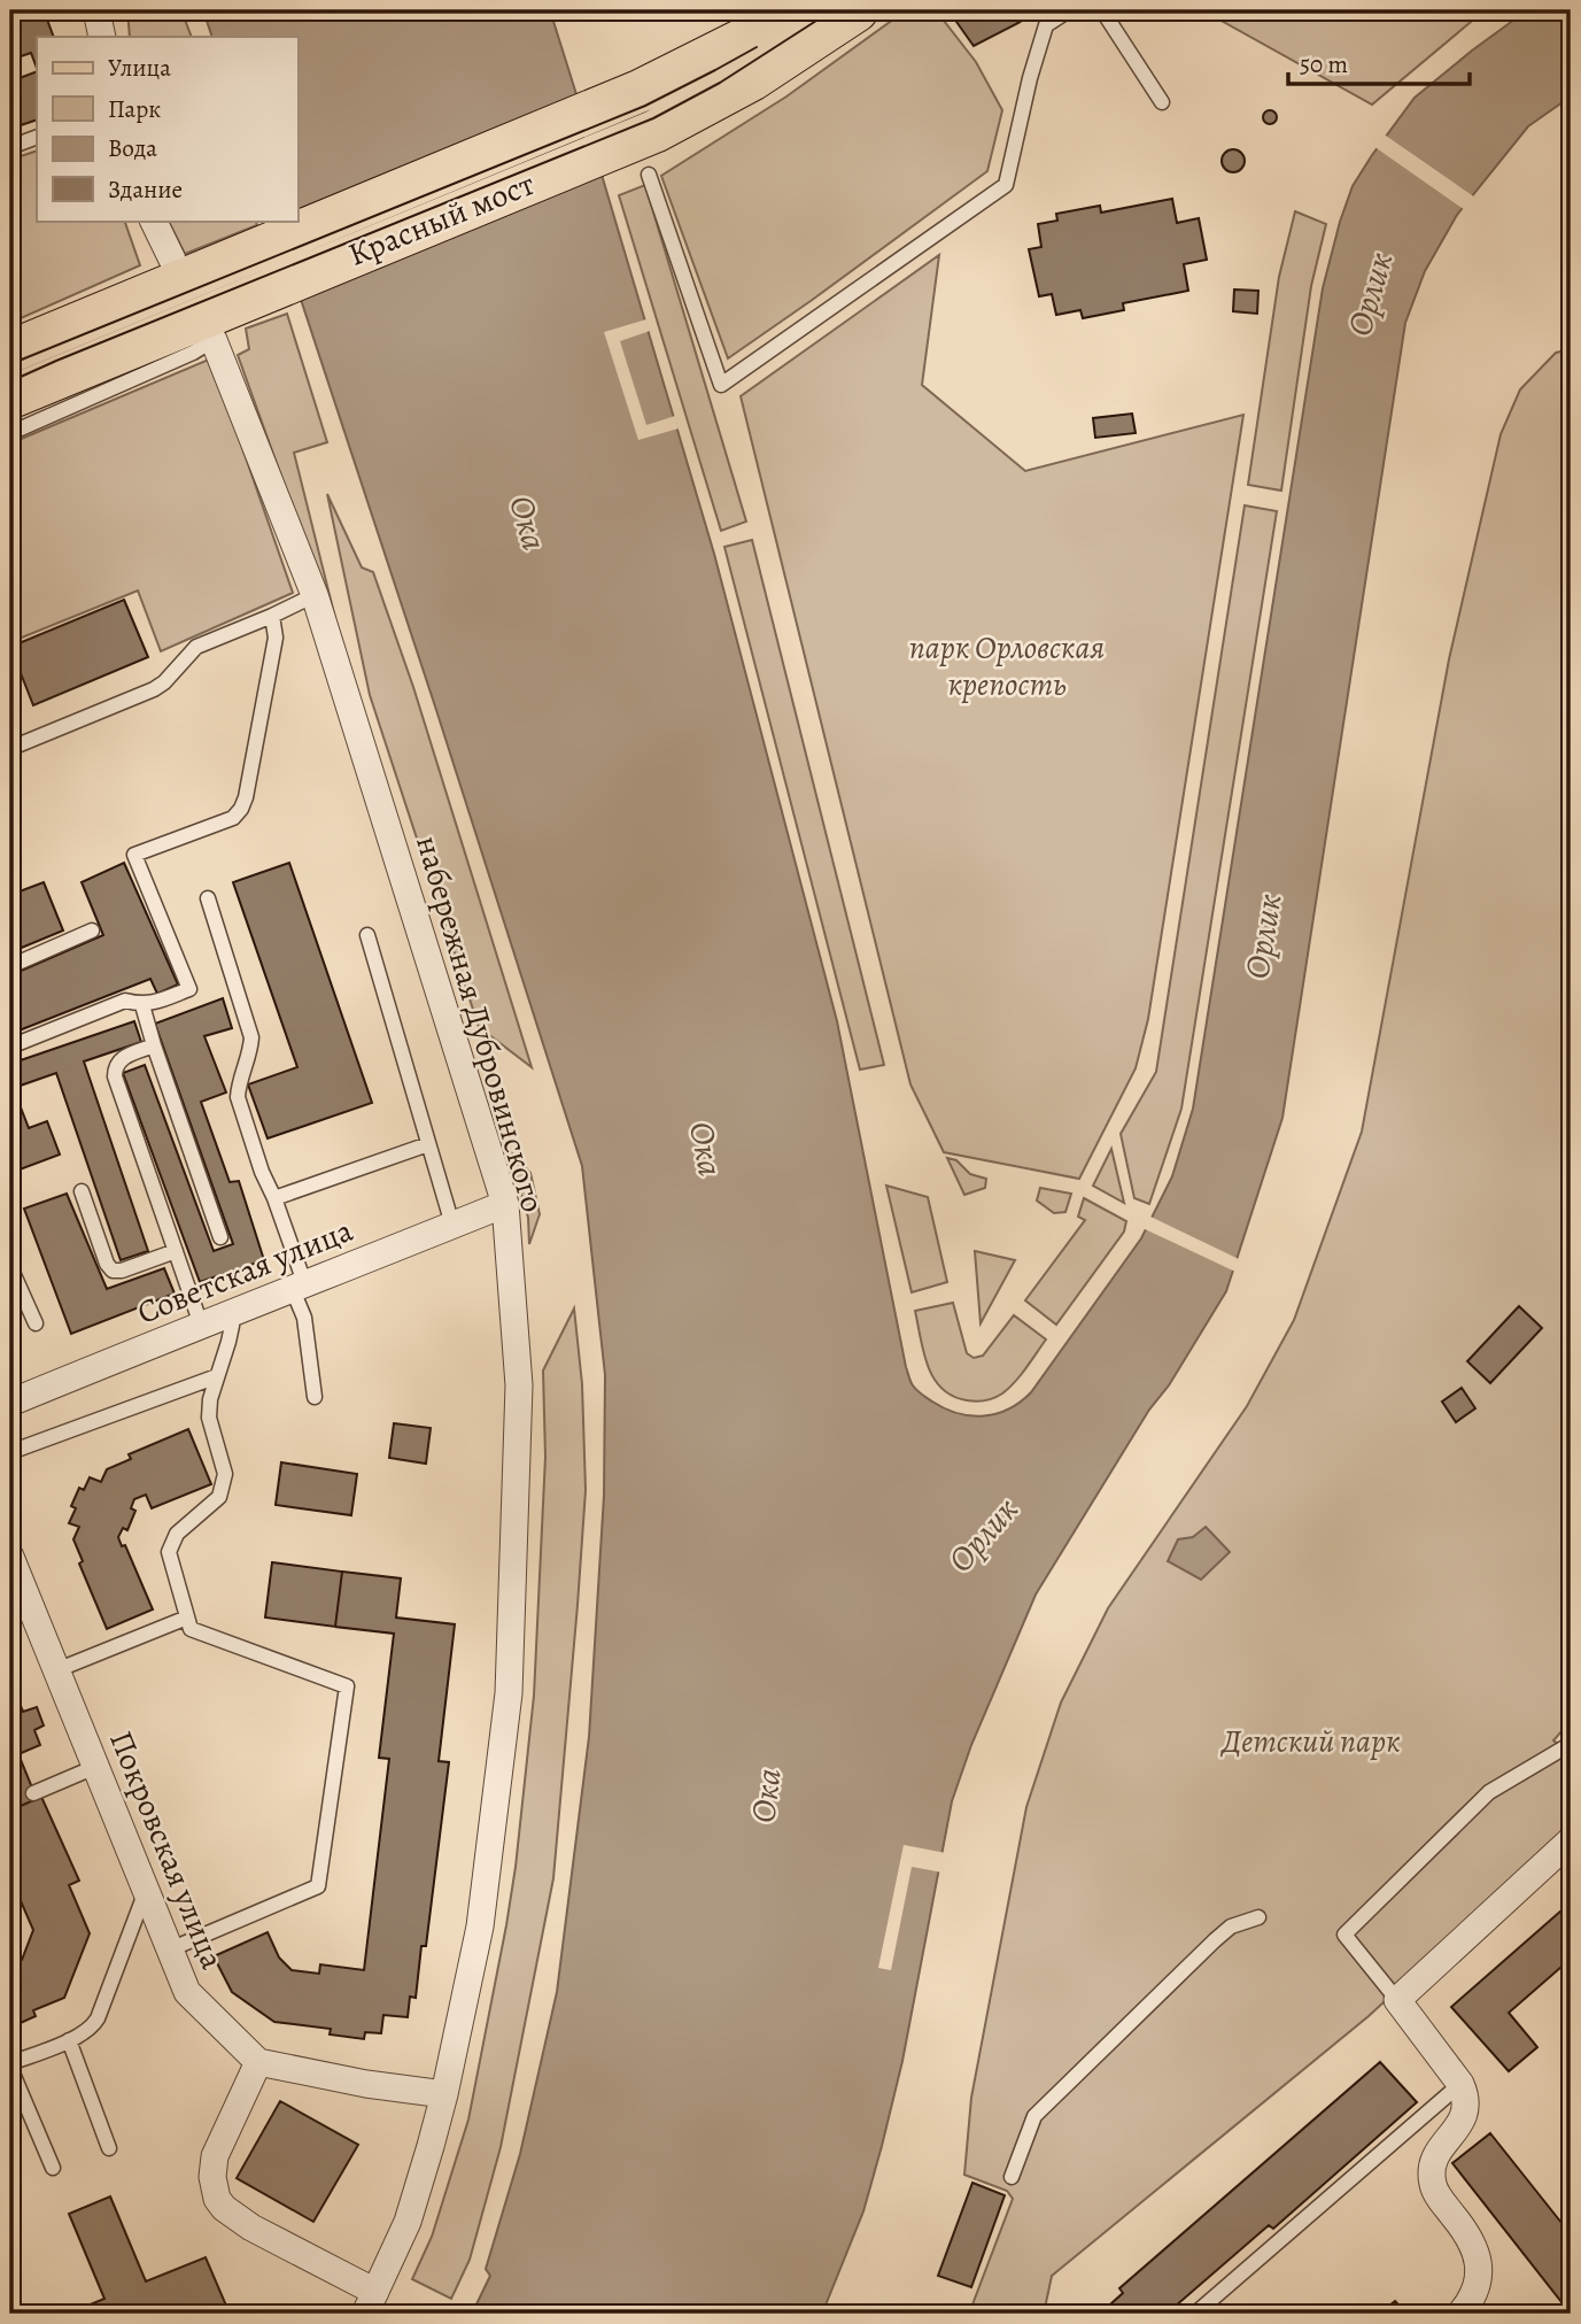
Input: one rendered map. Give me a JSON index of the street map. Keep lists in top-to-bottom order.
{
  "streets": {
    "main road": ["Красный мост"],
    "street": ["набережная Дубровинского", "Советская улица", "Покровская улица"]
  },
  "crossings": [
    ["набережная Дубровинского", "Советская улица"]
  ],
  "water": ["Орлик", "Ока"],
  "parks": ["парк Орловская крепость", "Детский парк"],
  "legend": [
    "Улица",
    "Парк",
    "Вода",
    "Здание"
  ],
  "scale_bar": "50 m"
}
